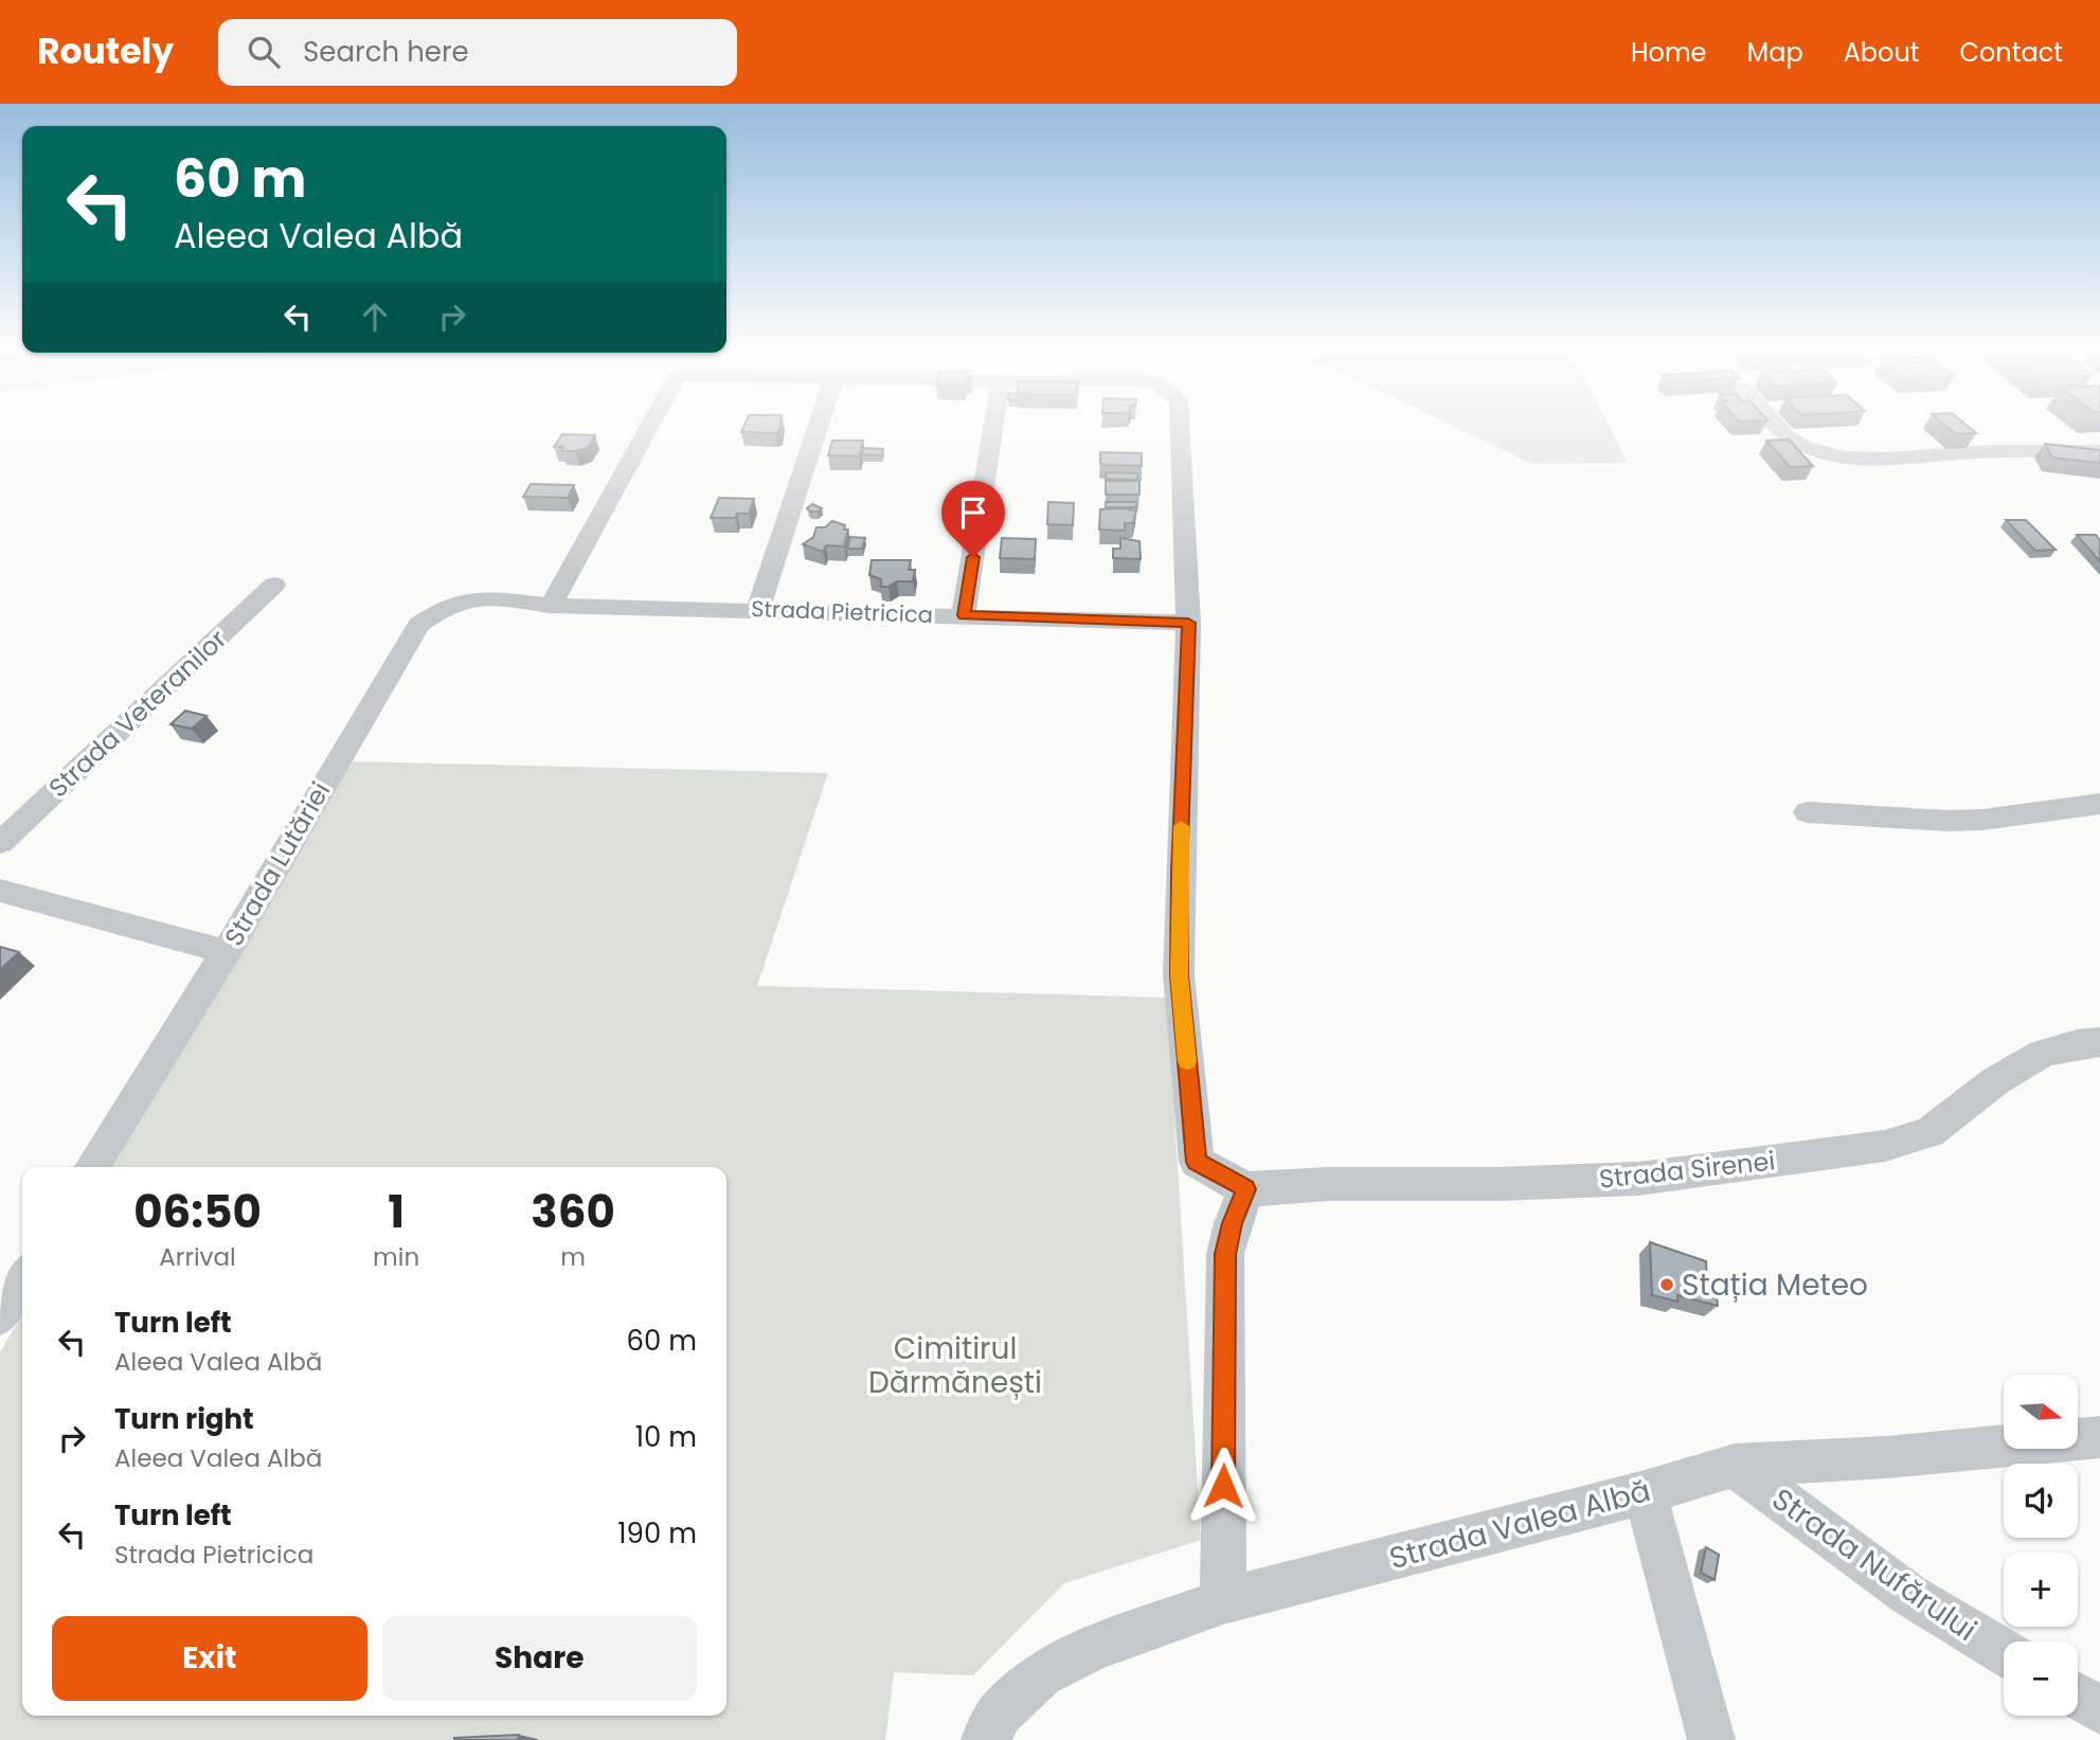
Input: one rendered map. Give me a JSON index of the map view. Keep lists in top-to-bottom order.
{
  "streets": {
    "street": [
      "Strada Pietricica",
      "Strada Veteranilor",
      "Strada Lutăriei",
      "Strada Sirenei",
      "Strada Valea Albă",
      "Strada Nufărului"
    ]
  },
  "crossings": [
    ["Strada Pietricica", "Strada Lutăriei"],
    ["Strada Valea Albă", "Strada Nufărului"]
  ],
  "parks": ["Cimitirul Dărmănești"],
  "places": ["Stația Meteo"],
  "north": "right",
  "page": {
    "header": "Routely",
    "search": "Search here",
    "nav": [
      "Home",
      "Map",
      "About",
      "Contact"
    ],
    "turn": ["60 m", "Aleea Valea Albă"],
    "eta": [
      "06:50",
      "Arrival",
      "1",
      "min",
      "360",
      "m"
    ],
    "list": [
      {
        "name": "Turn left",
        "note": "Aleea Valea Albă",
        "value": "60 m"
      },
      {
        "name": "Turn right",
        "note": "Aleea Valea Albă",
        "value": "10 m"
      },
      {
        "name": "Turn left",
        "note": "Strada Pietricica",
        "value": "190 m"
      }
    ],
    "map_buttons": ["+", "−"],
    "buttons": ["Exit", "Share"]
  }
}
